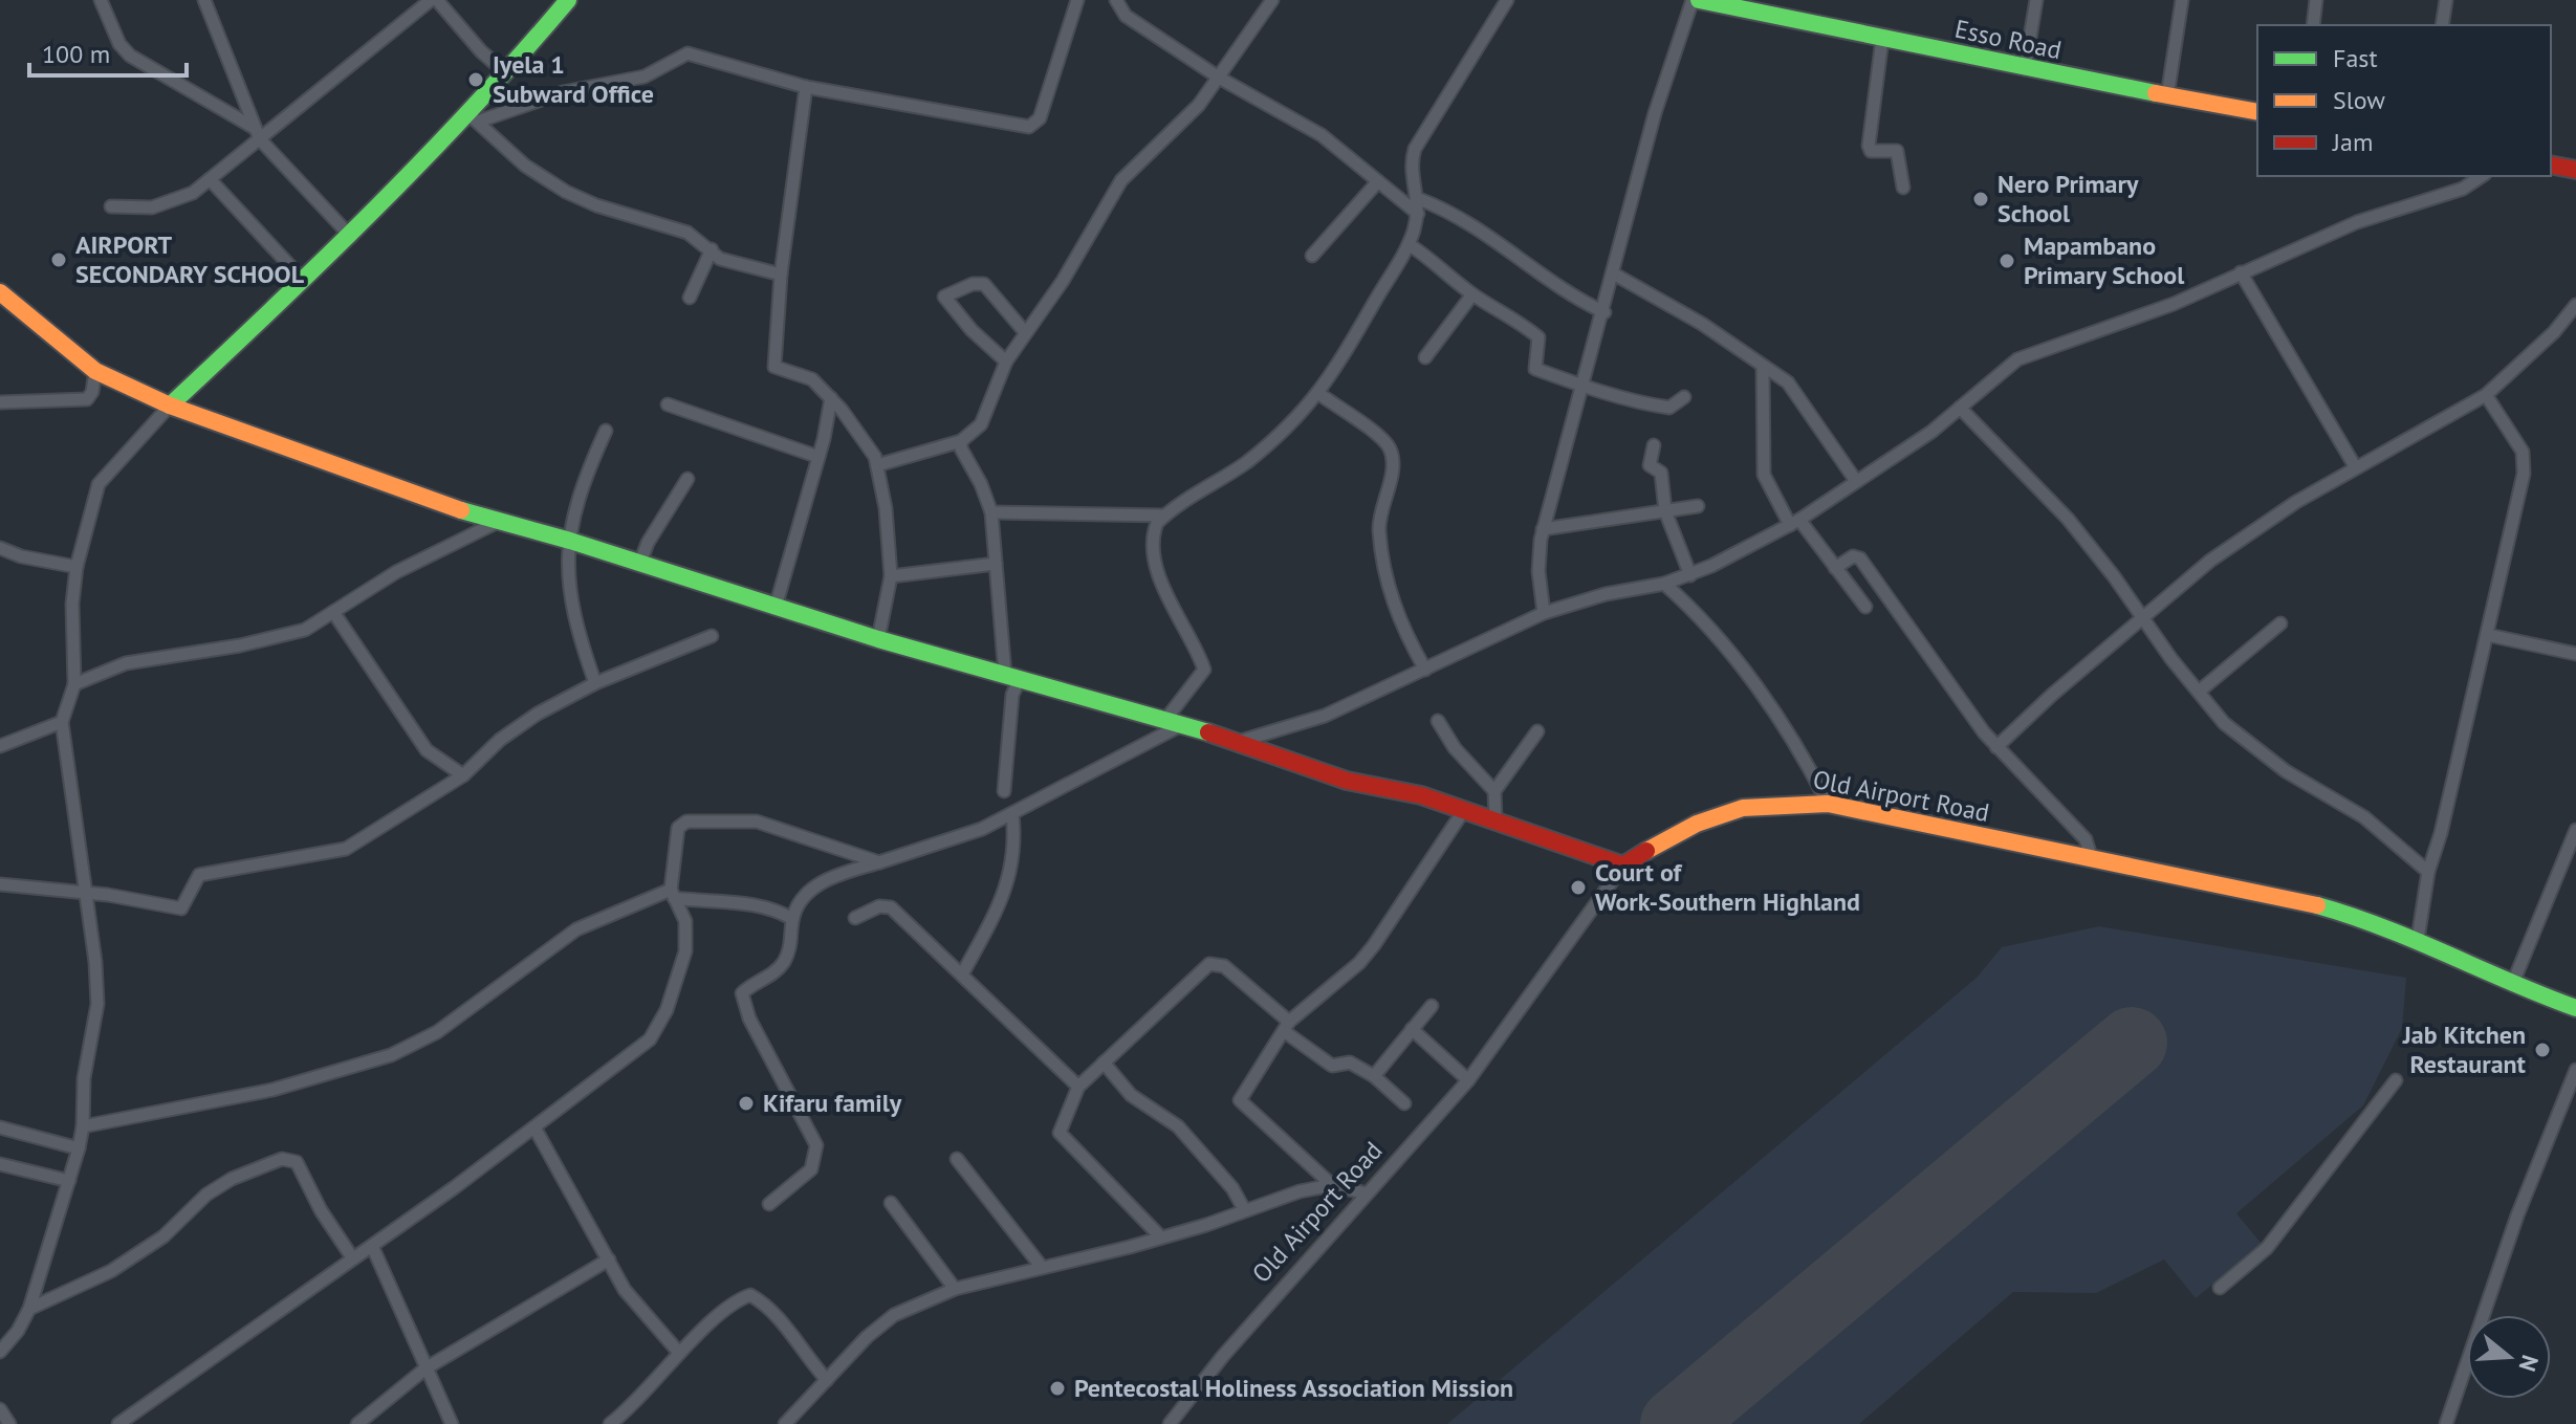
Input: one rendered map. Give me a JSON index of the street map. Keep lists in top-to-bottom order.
{
  "streets": {
    "street": ["Esso Road", "Old Airport Road"]
  },
  "places": [
    "Iyela 1 Subward Office",
    "Nero Primary School",
    "AIRPORT SECONDARY SCHOOL",
    "Mapambano Primary School",
    "Court of Work-Southern Highland",
    "Jab Kitchen Restaurant",
    "Kifaru family",
    "Pentecostal Holiness Association Mission"
  ],
  "legend": ["Fast", "Slow", "Jam"],
  "scale_bar": "100 m",
  "north": "right"
}
